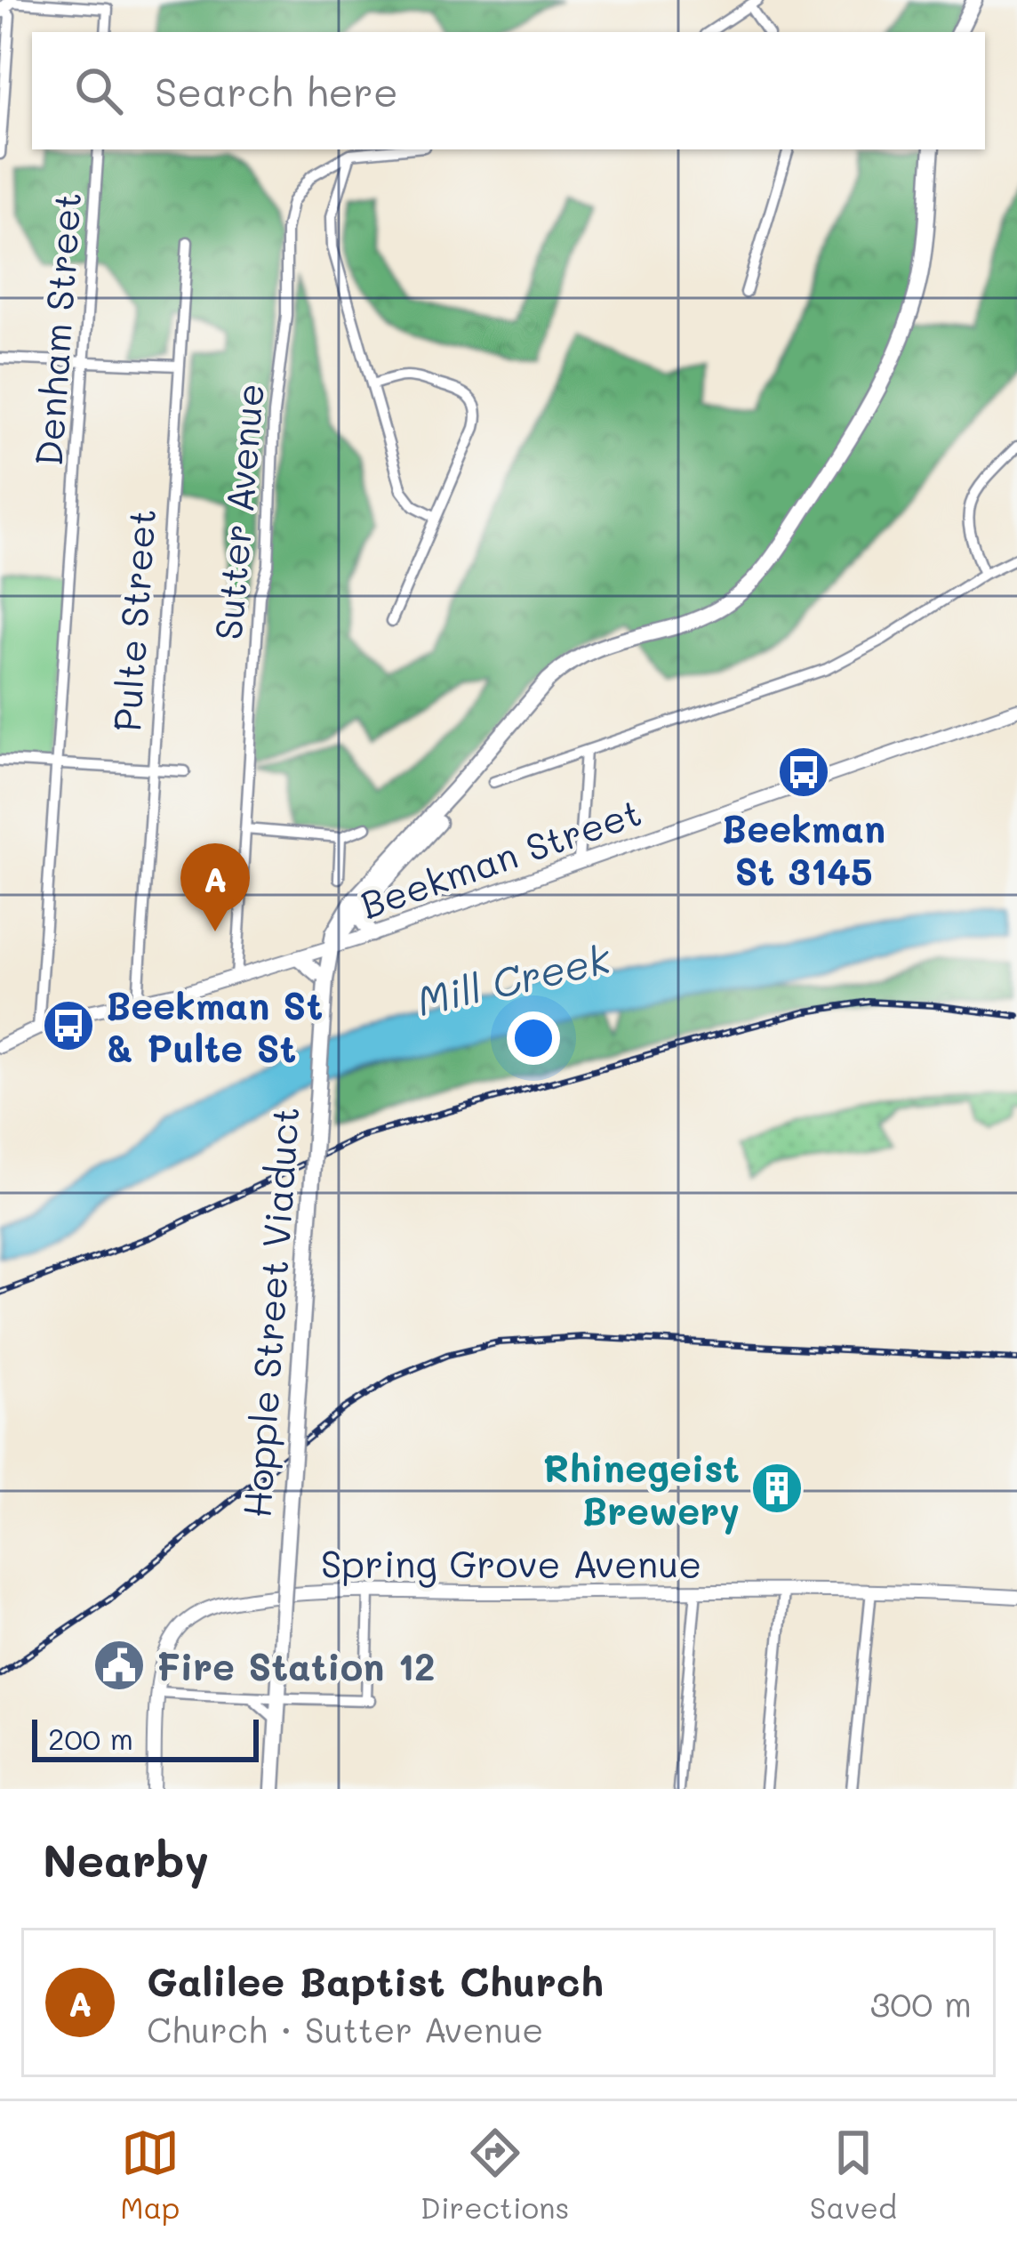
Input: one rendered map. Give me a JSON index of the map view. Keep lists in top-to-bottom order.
{
  "streets": {
    "main road": ["Beekman Street", "Hopple Street Viaduct", "Spring Grove Avenue"],
    "street": ["Denham Street", "Sutter Avenue", "Pulte Street"]
  },
  "crossings": [
    ["Denham Street", "Beekman Street"],
    ["Sutter Avenue", "Beekman Street"],
    ["Pulte Street", "Beekman Street"],
    ["Beekman Street", "Hopple Street Viaduct"]
  ],
  "water": ["Mill Creek"],
  "places": {
    "bus stop": ["Beekman St 3145", "Beekman St & Pulte St"],
    "building": ["Rhinegeist Brewery"],
    "public building": ["Fire Station 12"]
  },
  "scale_bar": "200 m",
  "page": {
    "search": "Search here",
    "pins": "A",
    "scale": "200 m",
    "heading": "Nearby",
    "list": [
      {
        "mark": "A",
        "name": "Galilee Baptist Church",
        "note": "Church · Sutter Avenue",
        "value": "300 m"
      }
    ],
    "nav": ["Map", "Directions", "Saved"]
  }
}
